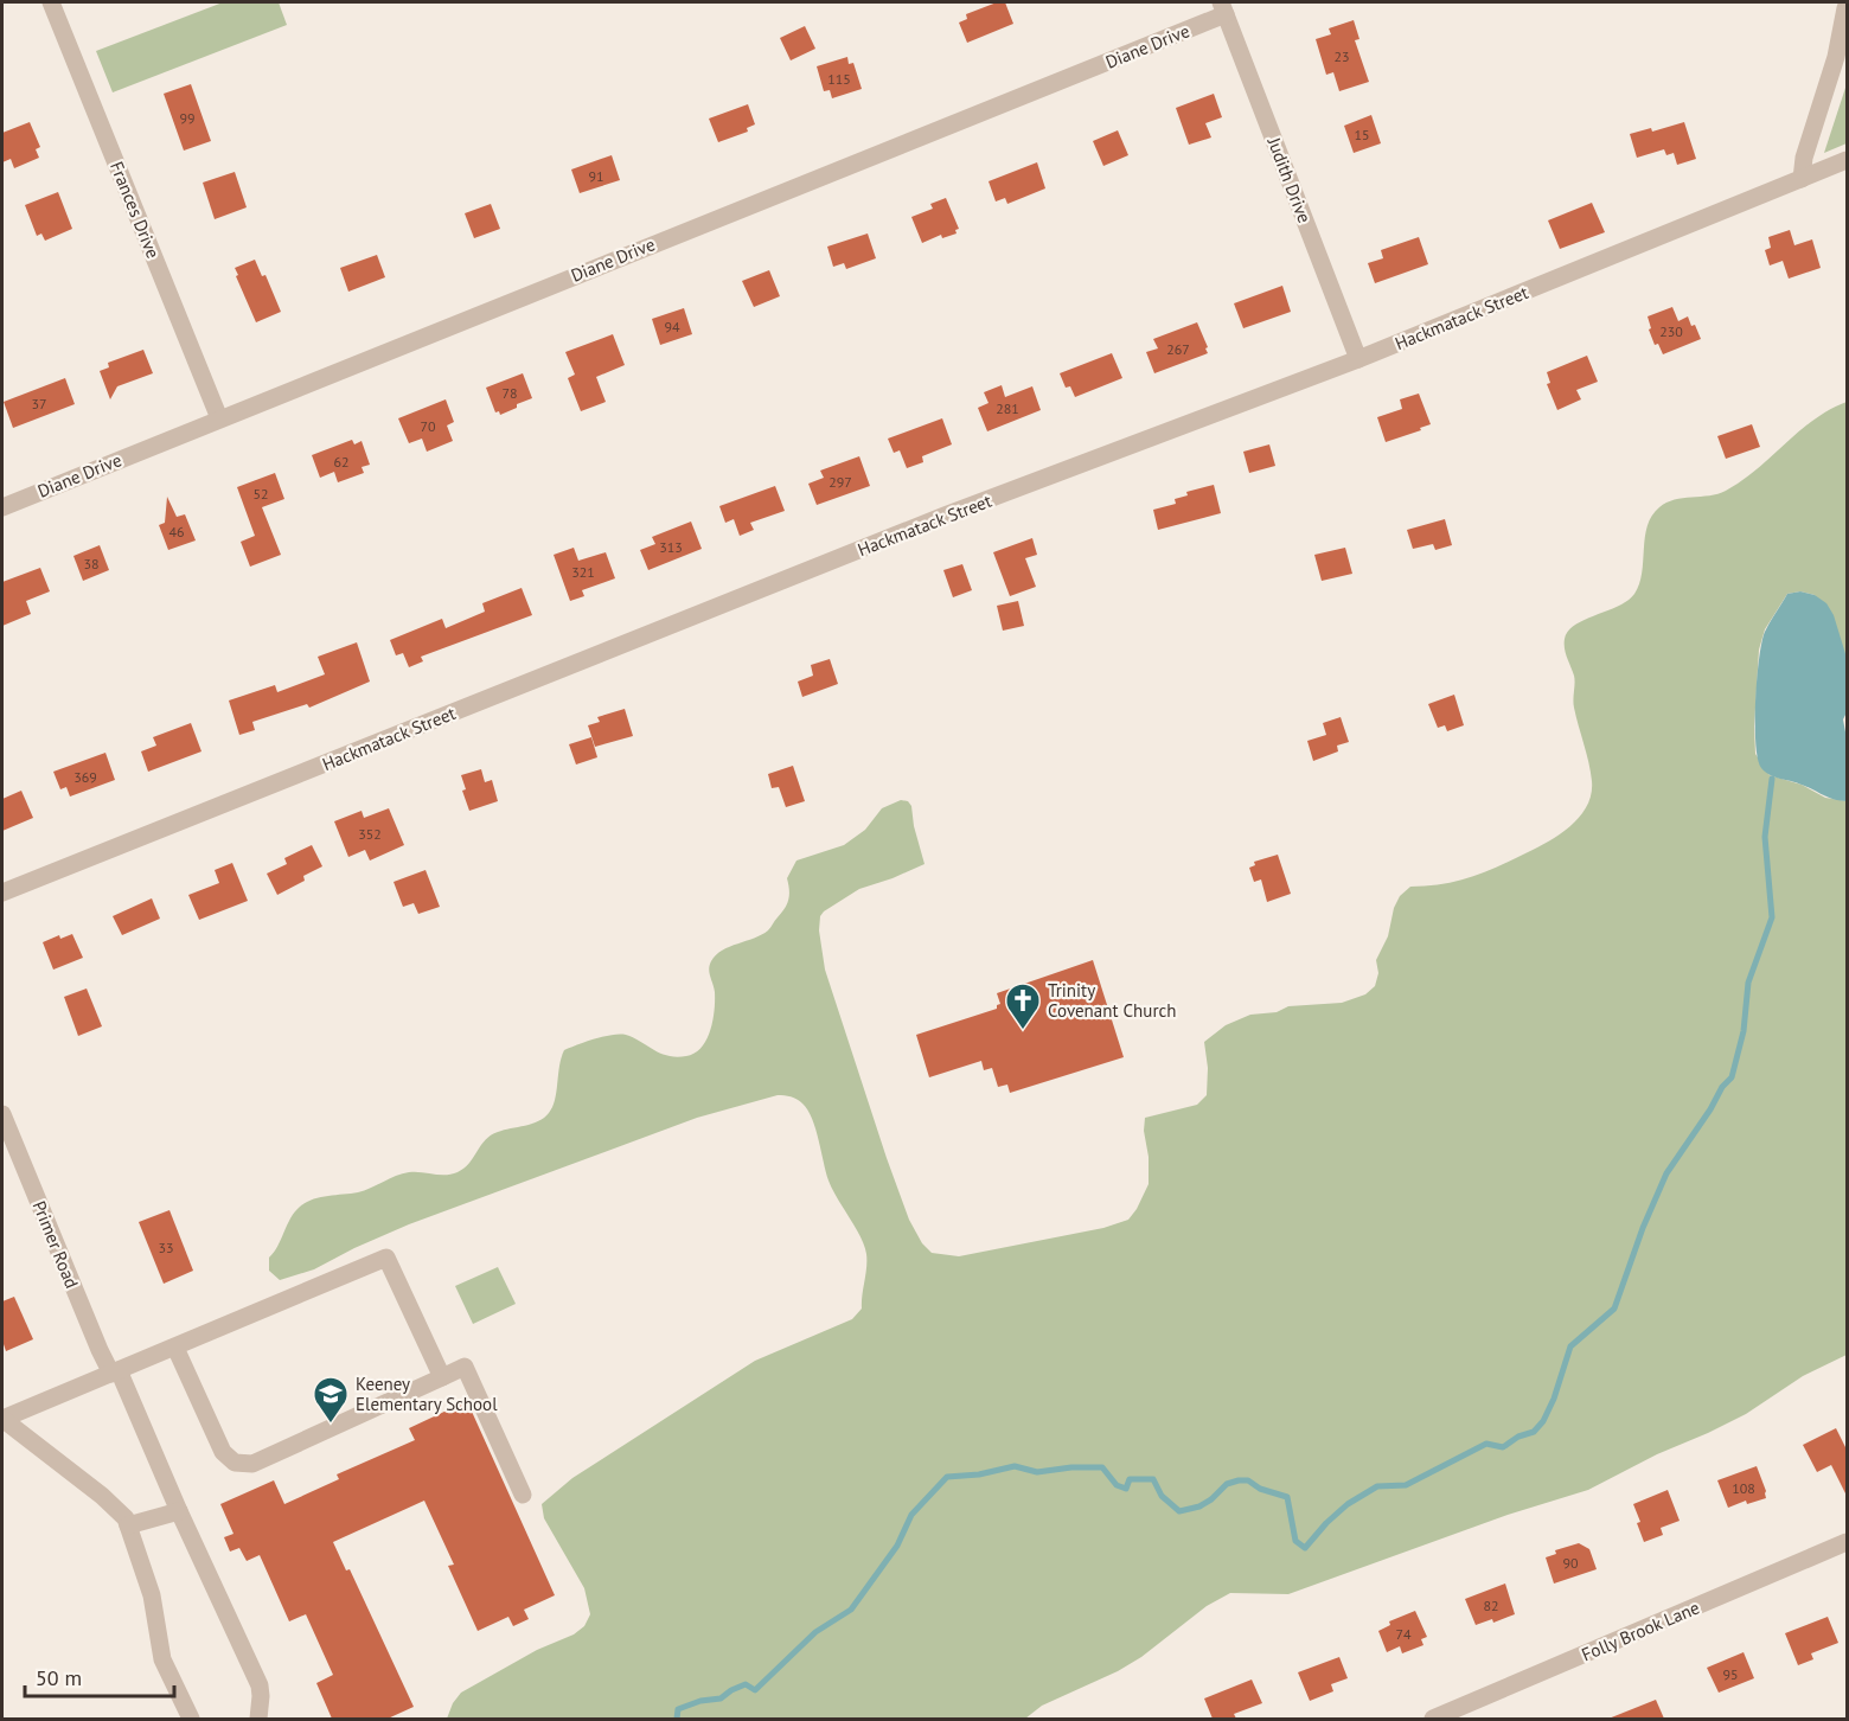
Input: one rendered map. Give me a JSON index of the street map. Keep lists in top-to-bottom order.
{
  "streets": {
    "street": [
      "Diane Drive",
      "Judith Drive",
      "Frances Drive",
      "Hackmatack Street",
      "Primer Road",
      "Folly Brook Lane"
    ]
  },
  "crossings": [
    ["Diane Drive", "Judith Drive"],
    ["Diane Drive", "Frances Drive"],
    ["Judith Drive", "Hackmatack Street"]
  ],
  "places": {
    "church": ["Trinity Covenant Church"],
    "school or university": ["Keeney Elementary School"]
  },
  "house_numbers": [
    "23",
    "115",
    "99",
    "15",
    "91",
    "94",
    "230",
    "267",
    "78",
    "37",
    "281",
    "70",
    "62",
    "297",
    "52",
    "46",
    "313",
    "38",
    "321",
    "369",
    "352",
    "33",
    "108",
    "90",
    "82",
    "74",
    "95"
  ],
  "scale_bar": "50 m"
}
